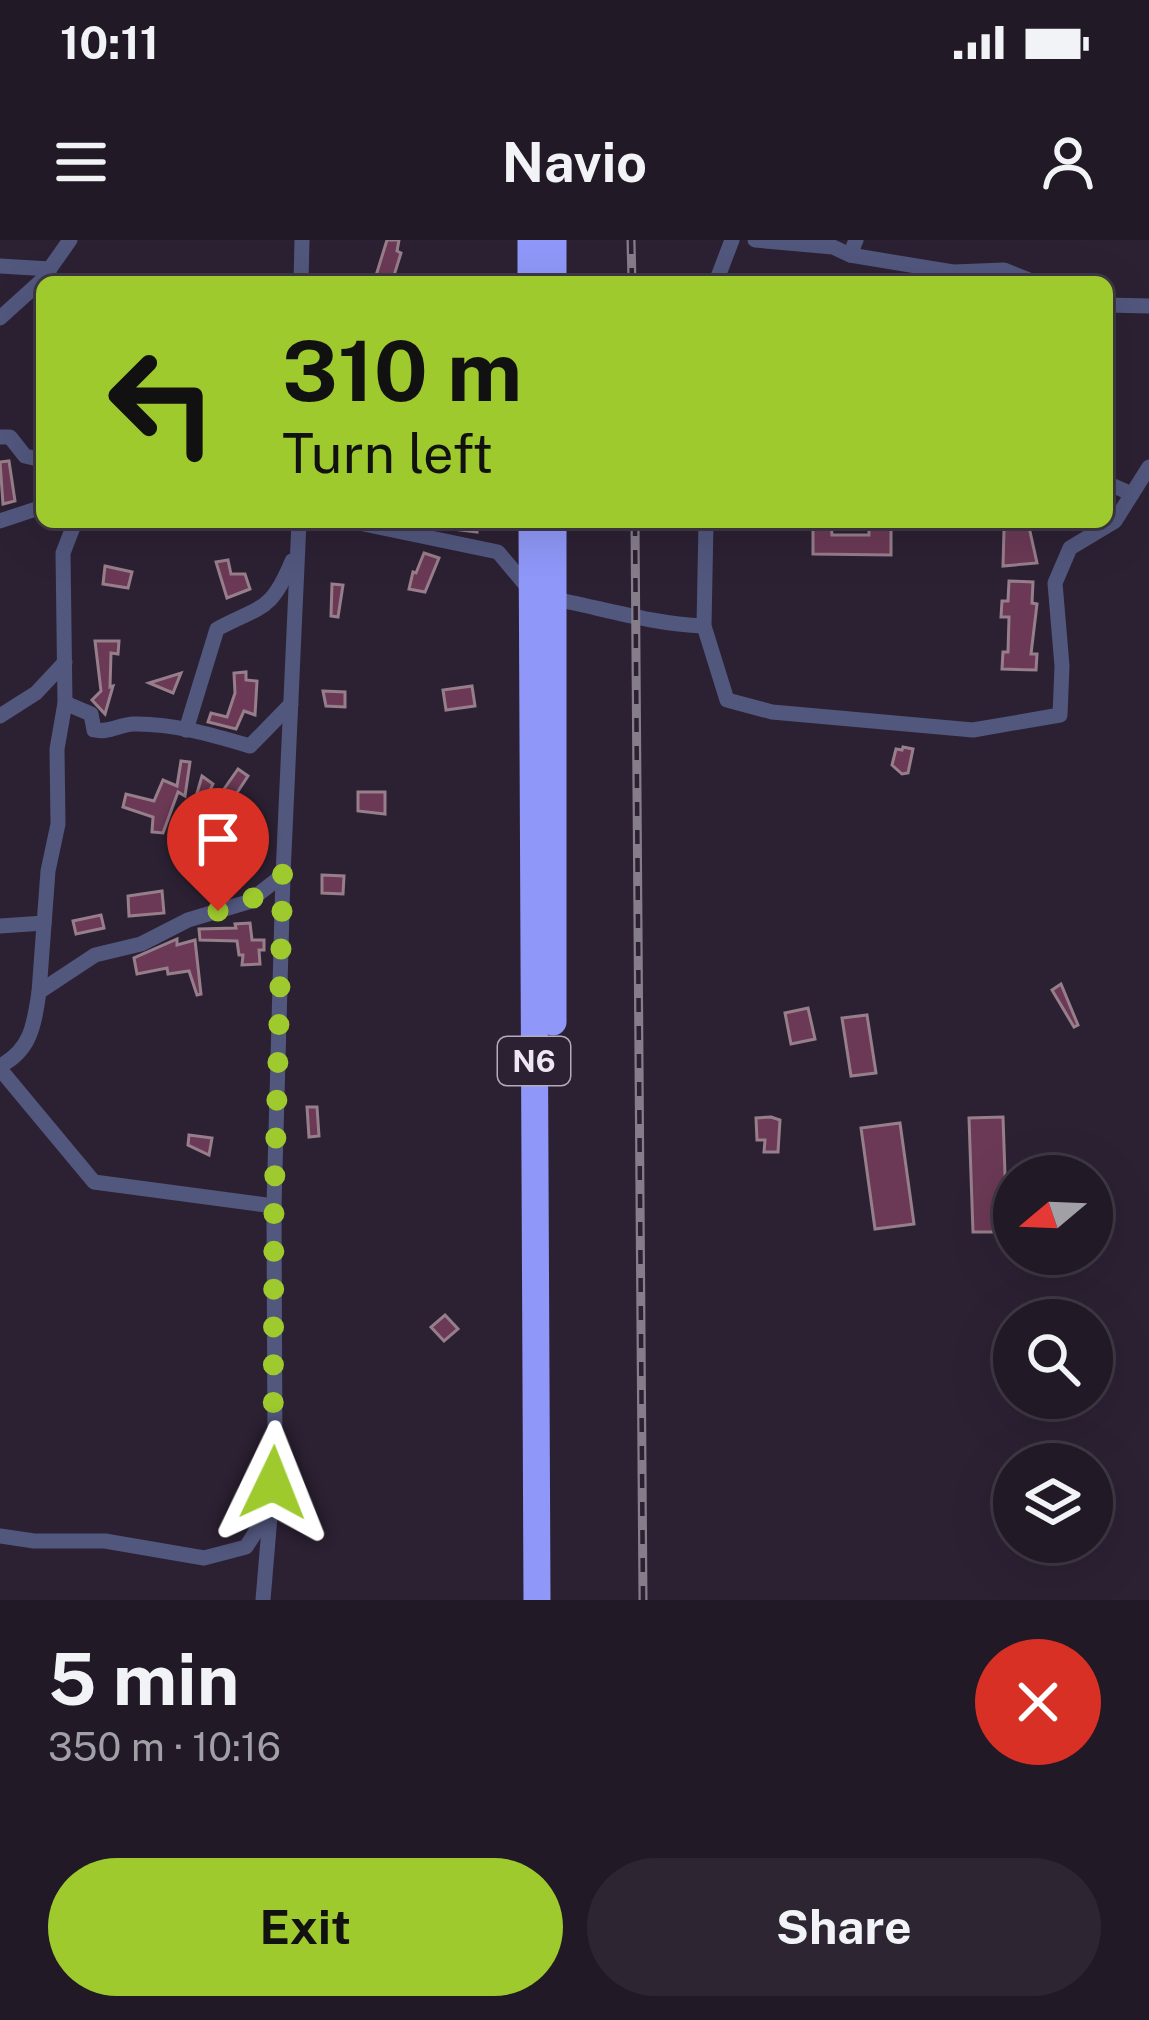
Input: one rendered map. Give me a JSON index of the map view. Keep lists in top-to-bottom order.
{
  "streets": {
    "highway": ["N6"]
  },
  "north": "left",
  "page": {
    "status": "10:11",
    "header": "Navio",
    "turn": ["310 m", "Turn left"],
    "heading": ["5 min", "350 m · 10:16"],
    "buttons": ["Exit", "Share"]
  }
}
